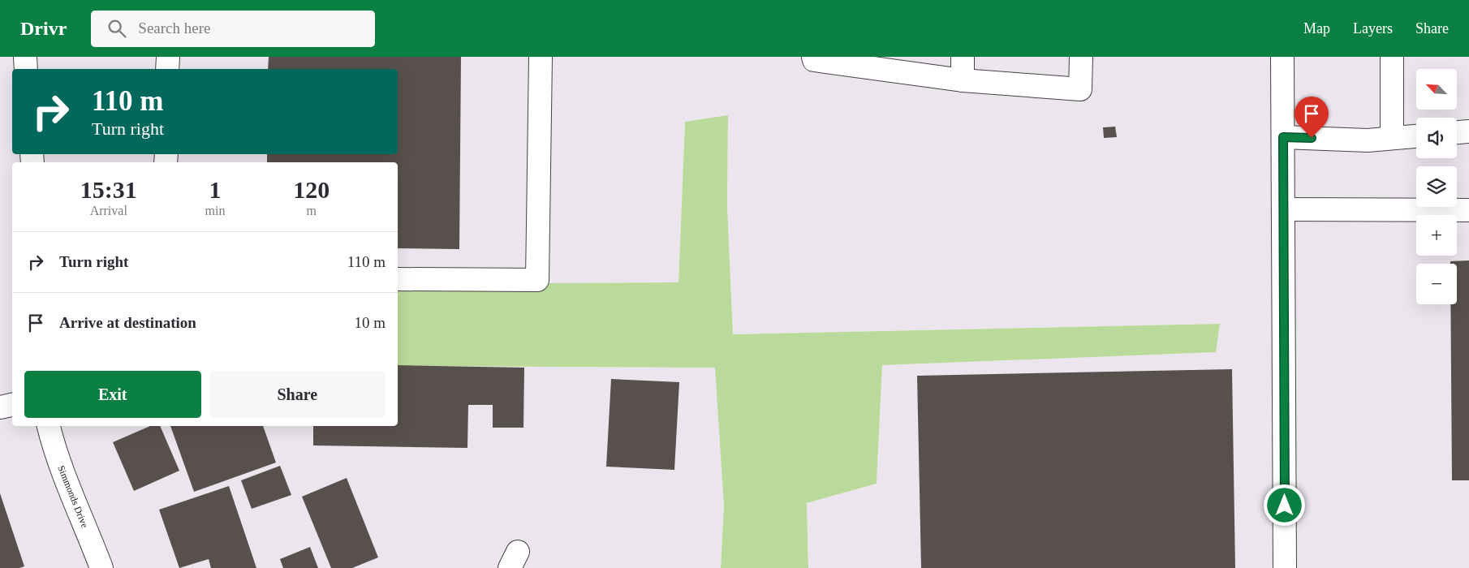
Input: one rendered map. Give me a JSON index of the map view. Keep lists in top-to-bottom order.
{
  "streets": {
    "street": ["Simmonds Drive"]
  },
  "north": "top left",
  "page": {
    "header": "Drivr",
    "search": "Search here",
    "nav": ["Map", "Layers", "Share"],
    "map_buttons": ["+", "−"],
    "turn": ["110 m", "Turn right"],
    "eta": [
      "15:31",
      "Arrival",
      "1",
      "min",
      "120",
      "m"
    ],
    "list": [
      {
        "name": "Turn right",
        "value": "110 m"
      },
      {
        "name": "Arrive at destination",
        "value": "10 m"
      }
    ],
    "buttons": ["Exit", "Share"]
  }
}
